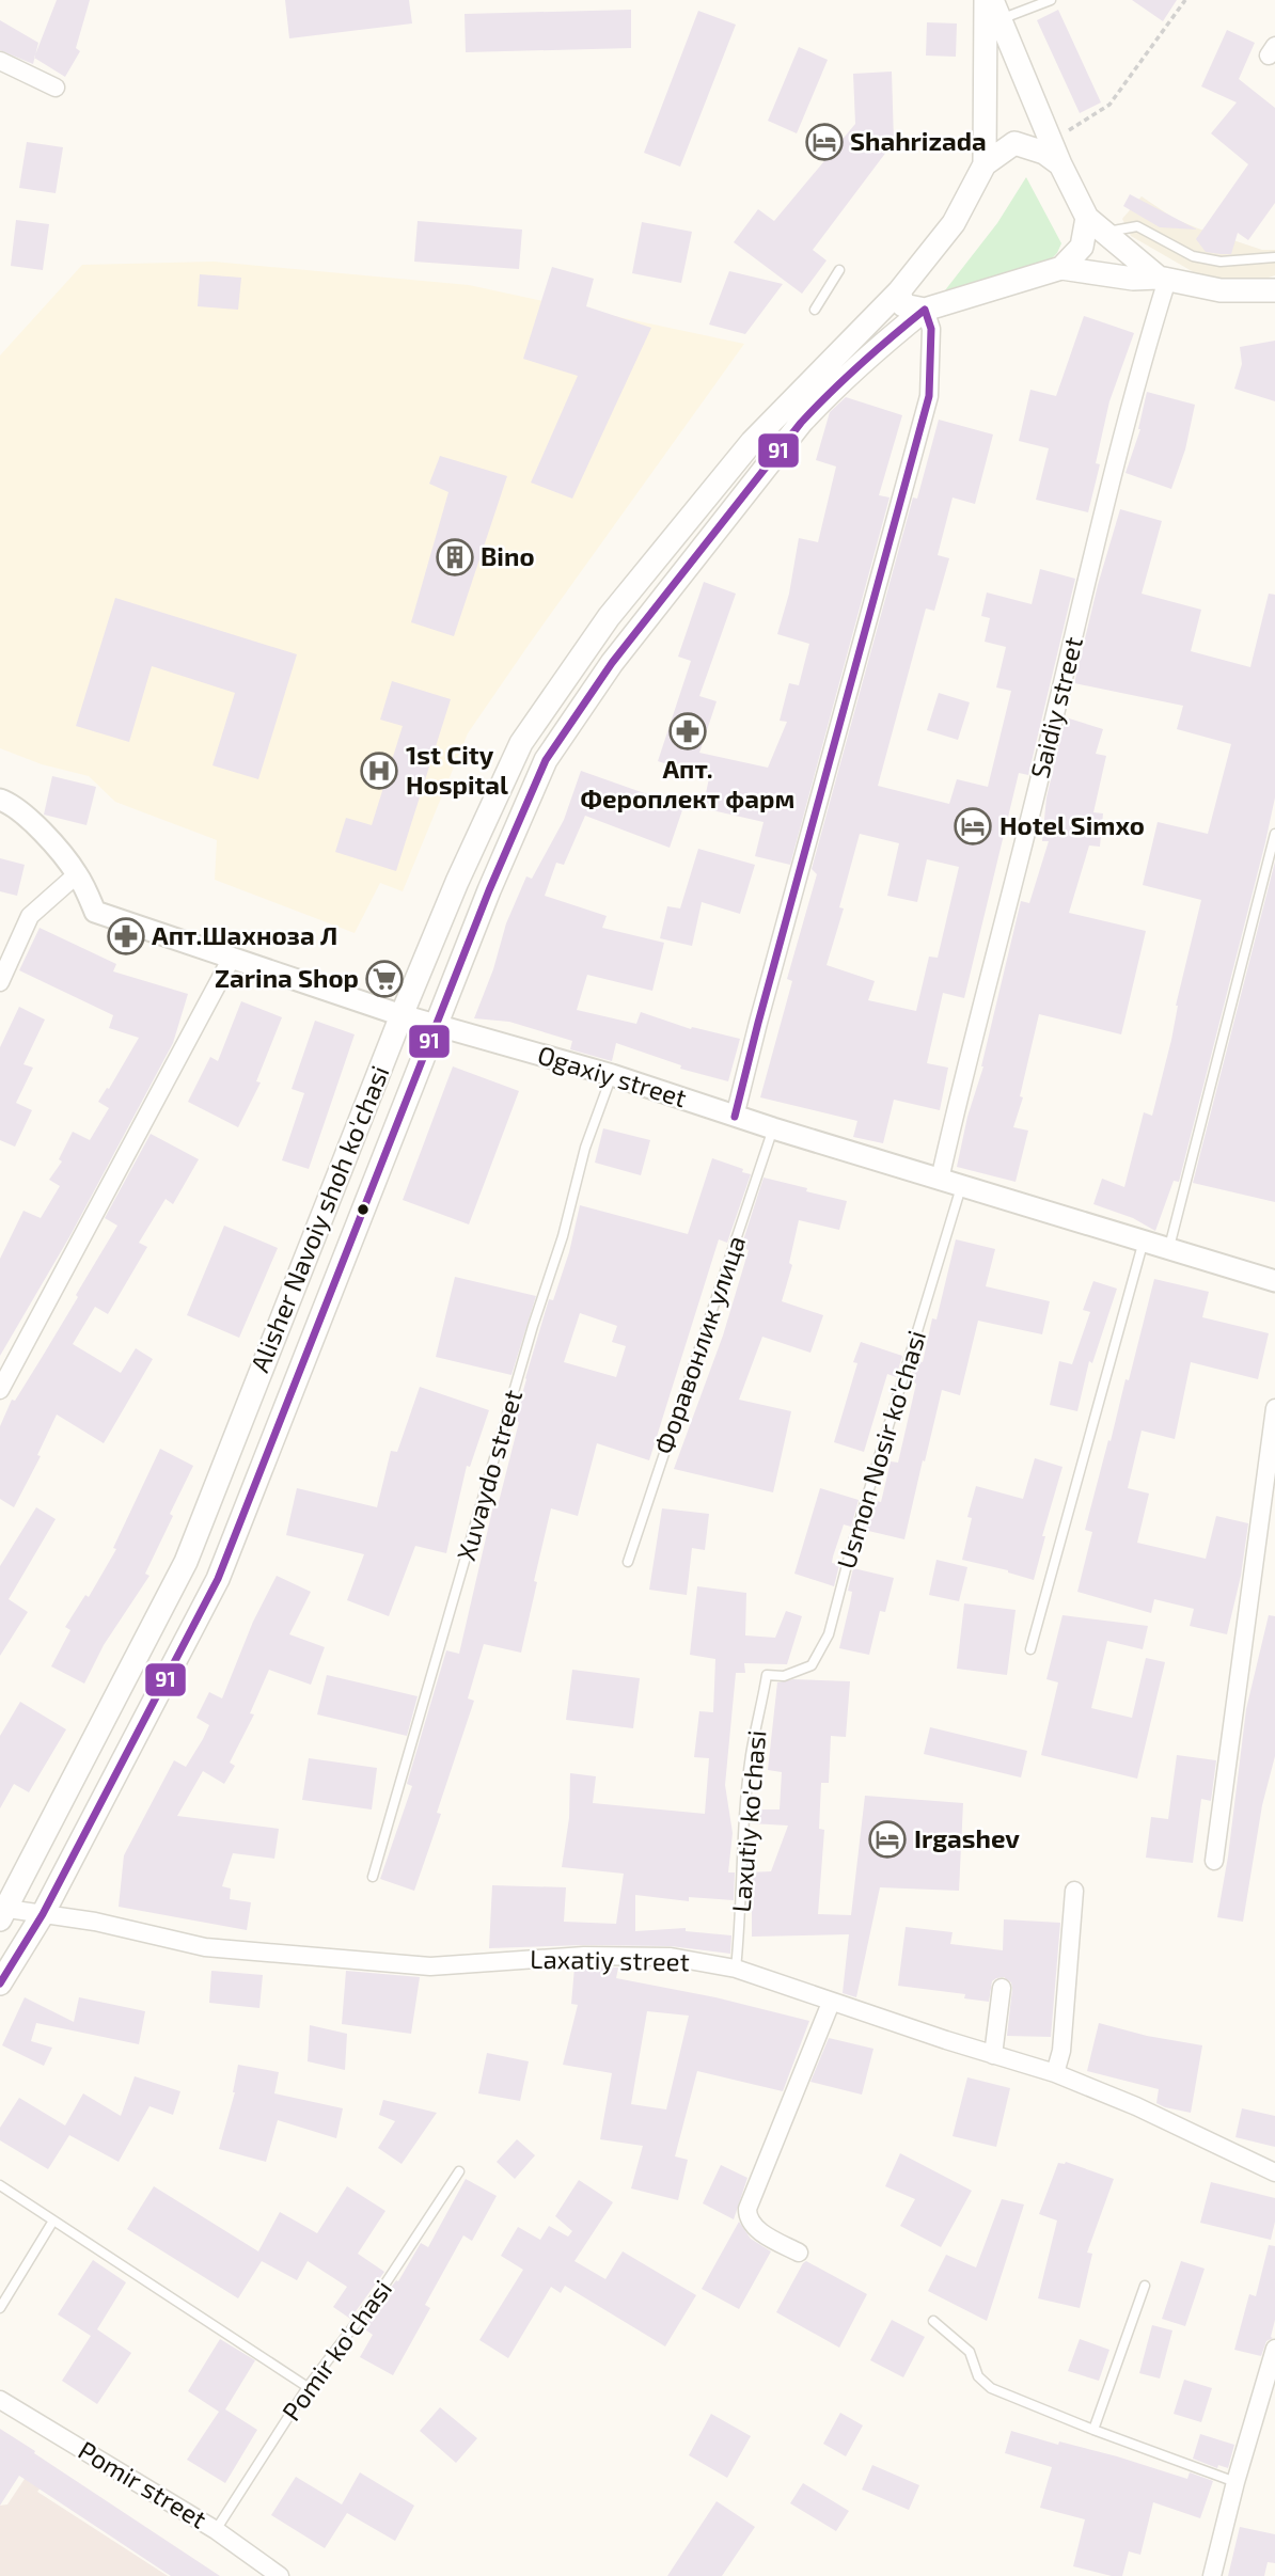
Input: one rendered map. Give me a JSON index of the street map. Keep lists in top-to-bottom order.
{
  "streets": {
    "main road": ["Alisher Navoiy shoh ko'chasi"],
    "street": [
      "Saidiy street",
      "Ogaxiy street",
      "Laxatiy street",
      "Pomir street"
    ],
    "lane": [
      "Форавонлик улица",
      "Usmon Nosir ko'chasi",
      "Xuvaydo street",
      "Laxutiy ko'chasi",
      "Pomir ko'chasi"
    ]
  },
  "crossings": [
    ["Saidiy street", "Ogaxiy street"],
    ["Ogaxiy street", "Alisher Navoiy shoh ko'chasi"],
    ["Ogaxiy street", "Форавонлик улица"],
    ["Ogaxiy street", "Usmon Nosir ko'chasi"],
    ["Ogaxiy street", "Xuvaydo street"],
    ["Alisher Navoiy shoh ko'chasi", "Laxatiy street"],
    ["Usmon Nosir ko'chasi", "Laxutiy ko'chasi"],
    ["Laxutiy ko'chasi", "Laxatiy street"],
    ["Pomir ko'chasi", "Pomir street"]
  ],
  "places": {
    "hotel": ["Shahrizada", "Hotel Simxo", "Irgashev"],
    "building": ["Bino"],
    "pharmacy": ["Апт. Фероплект фарм", "Апт.Шахноза Л"],
    "hospital": ["1st City Hospital"],
    "supermarket": ["Zarina Shop"]
  },
  "lines": ["transit line 91"]
}
